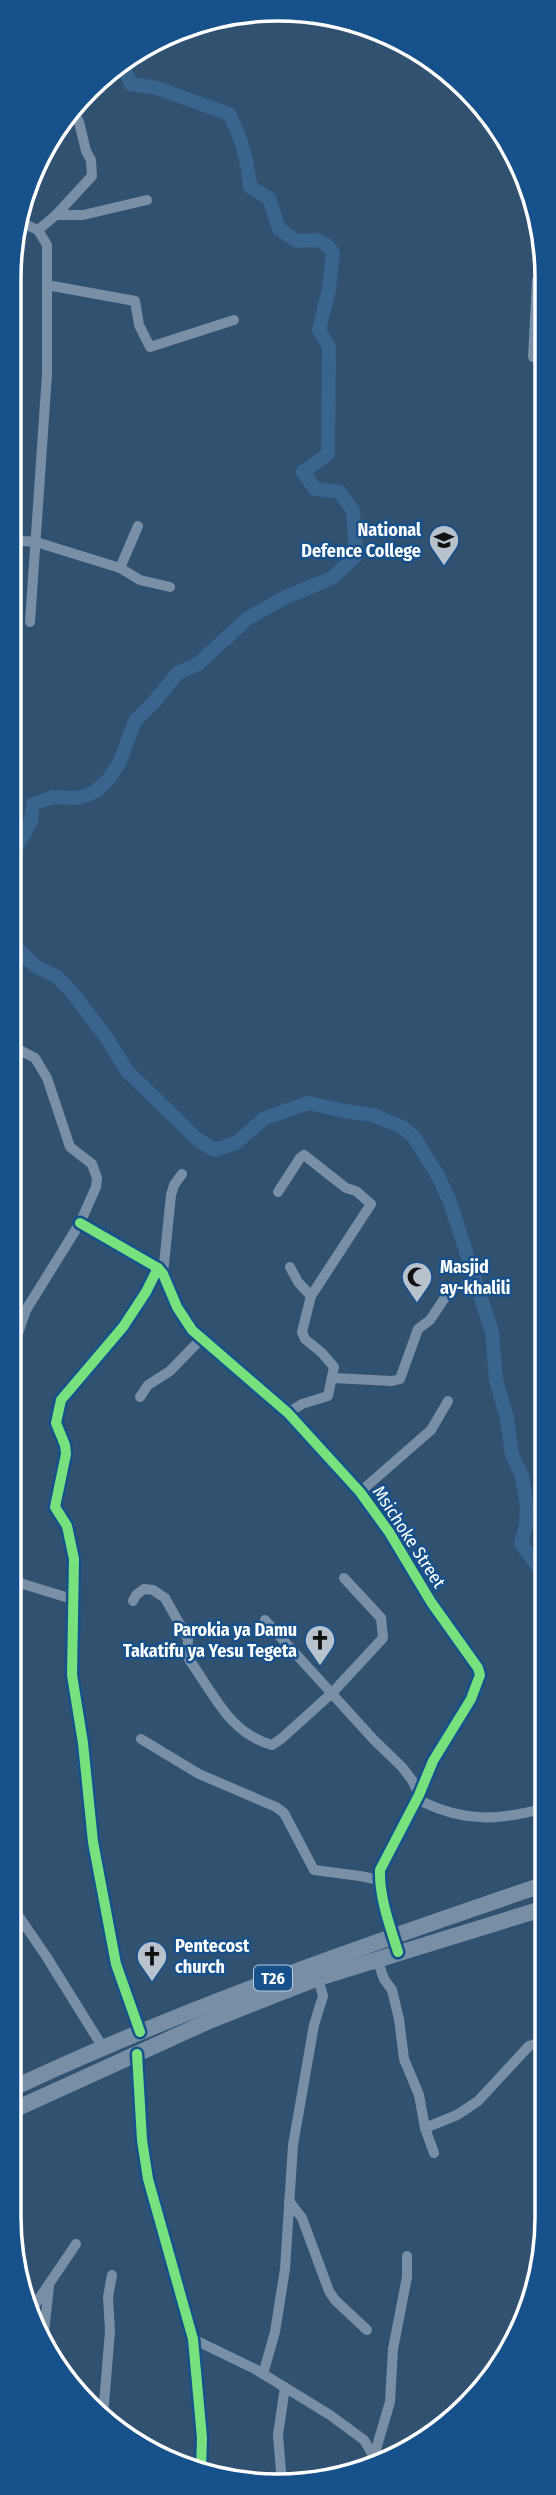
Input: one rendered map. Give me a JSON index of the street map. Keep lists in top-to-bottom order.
{
  "streets": {
    "highway": ["T26"],
    "street": ["Msichoke Street"]
  },
  "places": {
    "school or university": ["National Defence College"],
    "mosque": ["Masjid ay-khalili"],
    "church": ["Parokia ya Damu Takatifu ya Yesu Tegeta", "Pentecost church"]
  }
}
